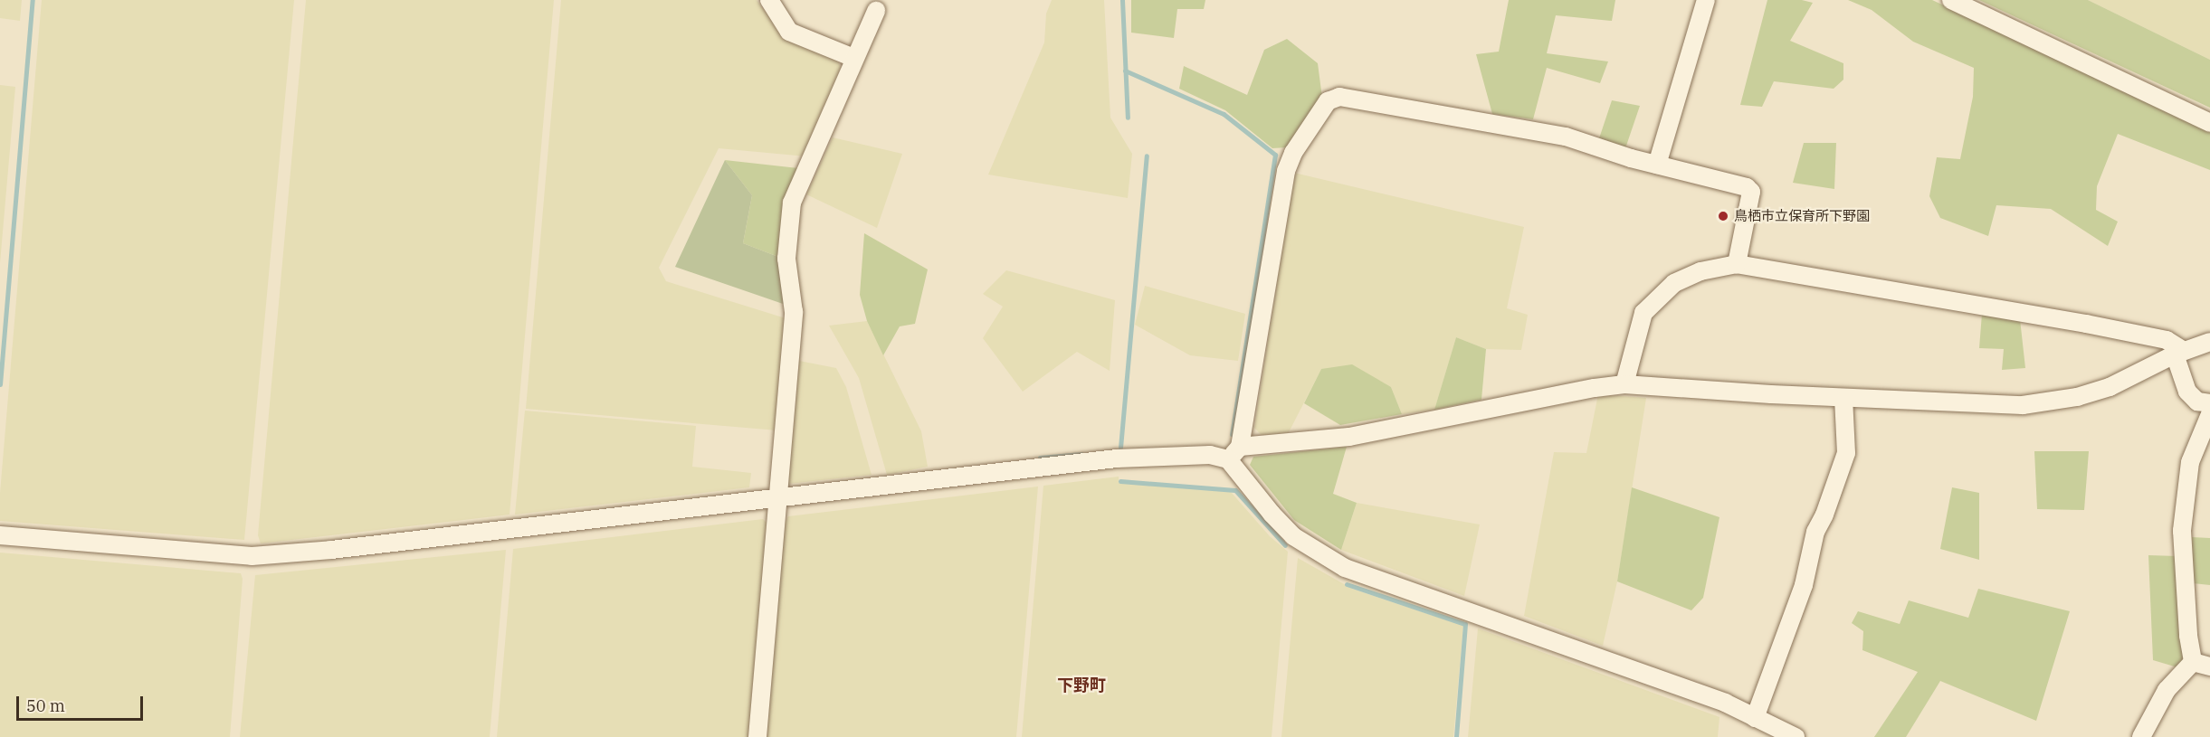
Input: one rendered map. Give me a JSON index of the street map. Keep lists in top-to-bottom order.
{
  "districts": ["下野町"],
  "places": ["鳥栖市立保育所下野園"],
  "scale_bar": "50 m"
}
